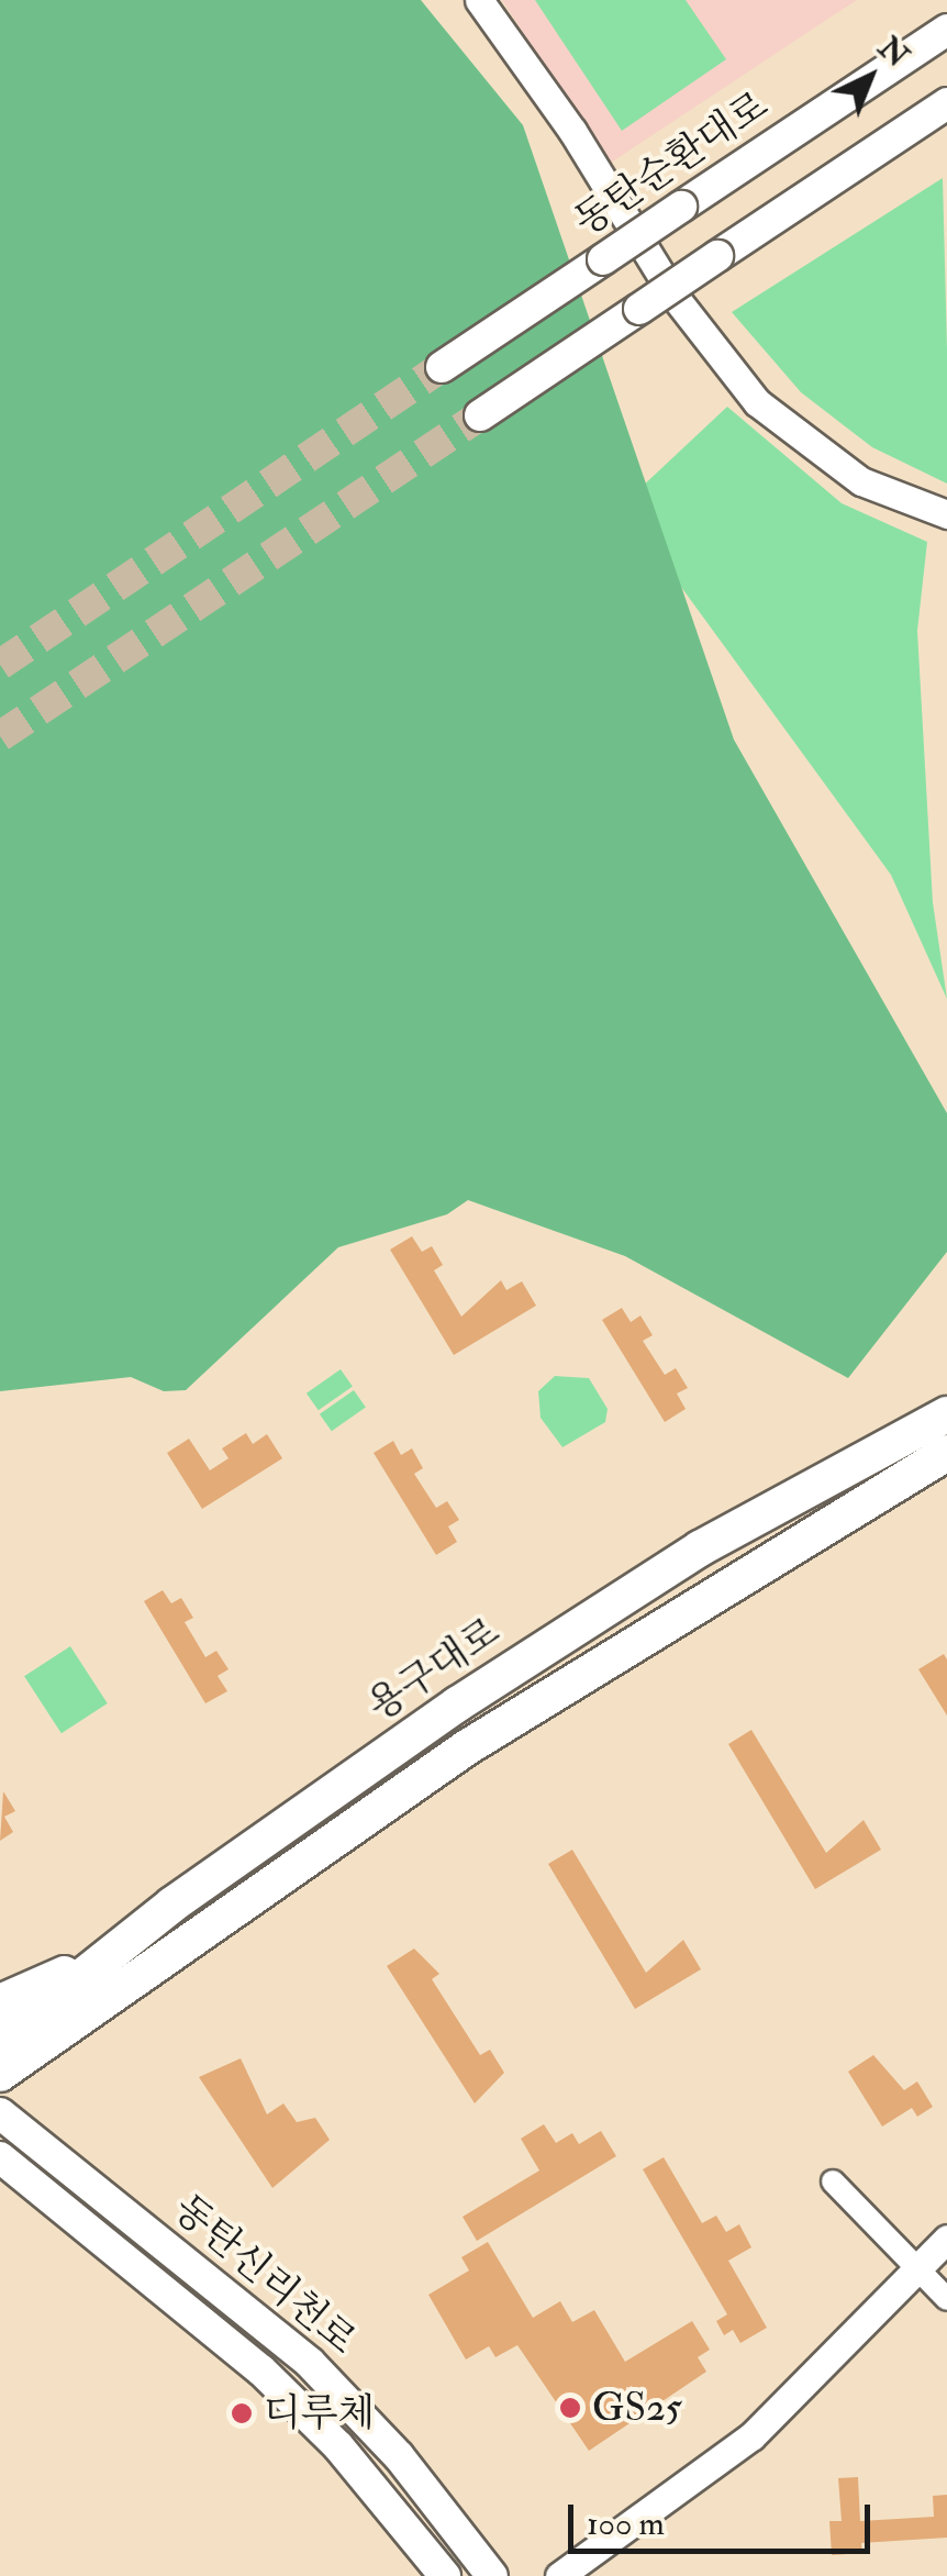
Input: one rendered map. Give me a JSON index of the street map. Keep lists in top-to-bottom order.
{
  "streets": {
    "highway": ["용구대로"],
    "main road": ["동탄순환대로", "동탄신리천로"]
  },
  "places": ["GS25", "디루체"],
  "scale_bar": "100 m",
  "north": "top right"
}
